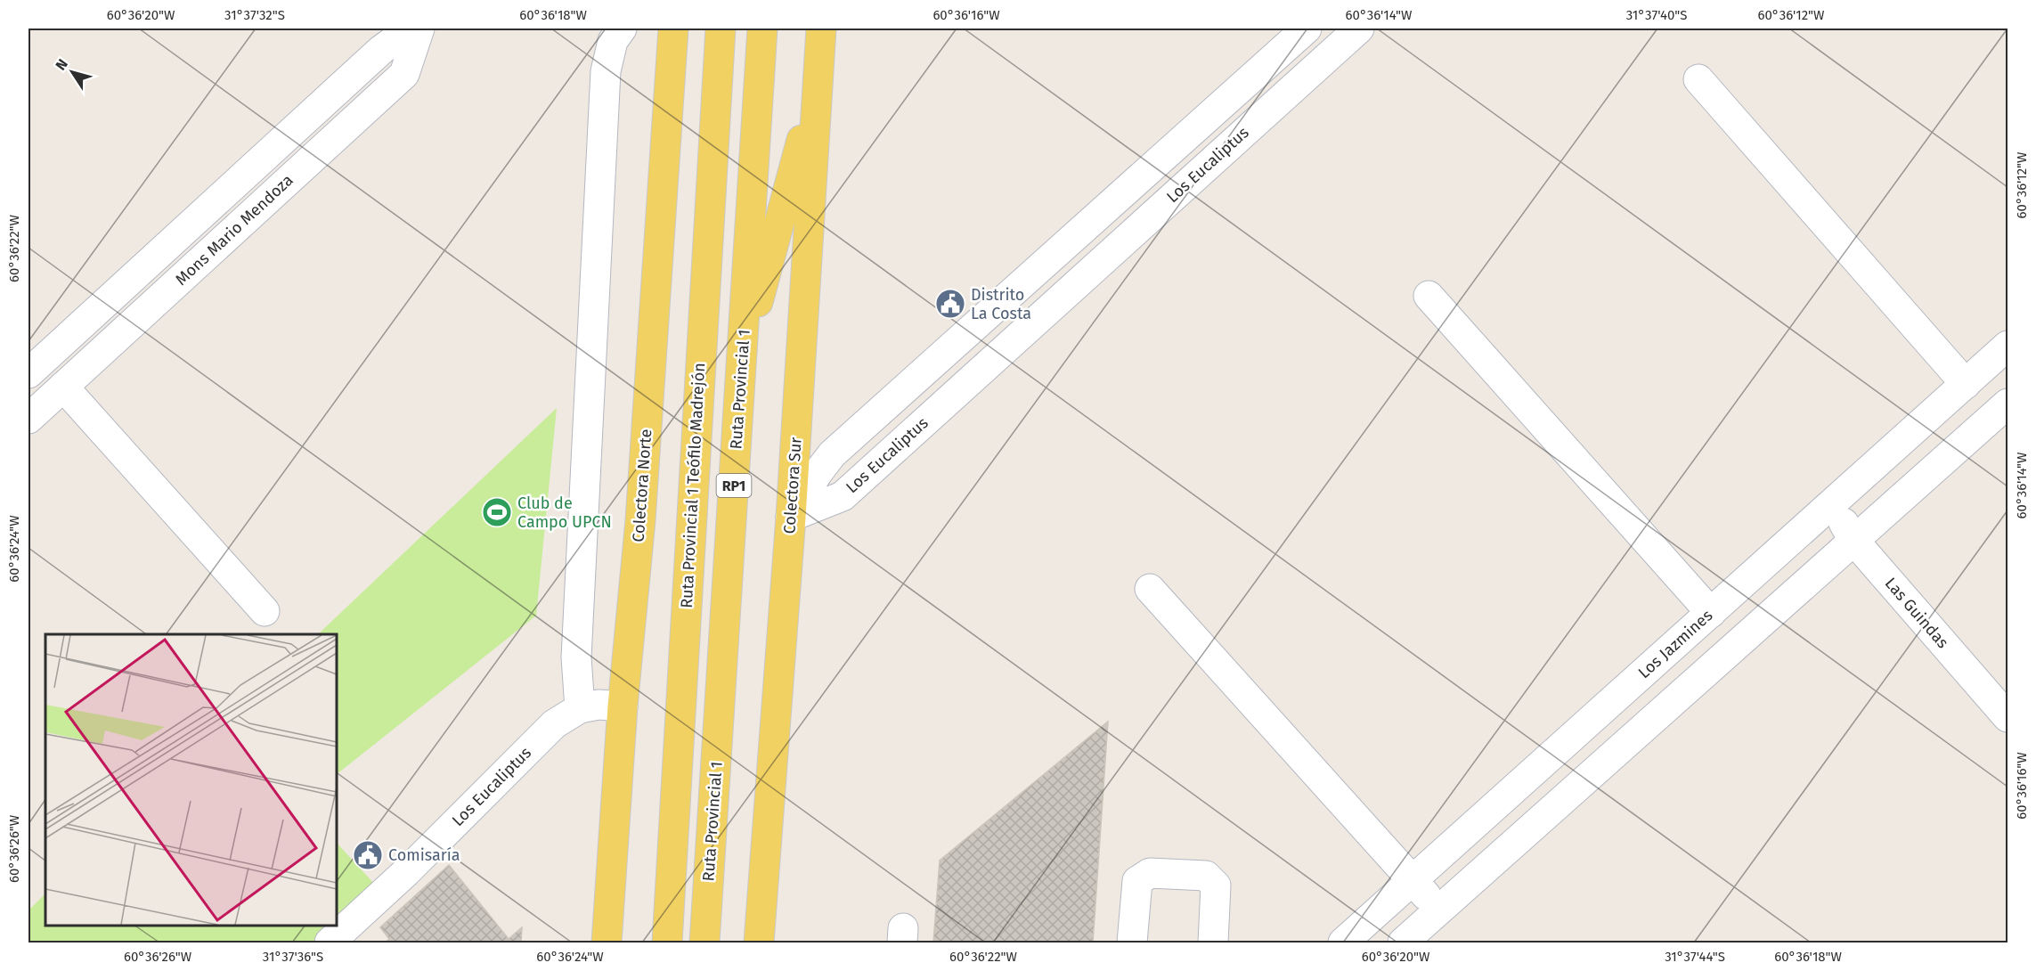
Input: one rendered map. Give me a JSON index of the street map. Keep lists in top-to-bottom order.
{
  "streets": {
    "main road": [
      "Ruta Provincial 1",
      "Colectora Norte",
      "Ruta Provincial 1 Teófilo Madrejón",
      "RP1",
      "Colectora Sur"
    ],
    "street": [
      "Los Eucaliptus",
      "Mons Mario Mendoza",
      "Las Guindas",
      "Los Jazmines"
    ]
  },
  "crossings": [
    ["Los Eucaliptus", "Colectora Norte"],
    ["Los Eucaliptus", "Colectora Sur"],
    ["Las Guindas", "Los Jazmines"]
  ],
  "places": {
    "public building": ["Distrito La Costa", "Comisaría"],
    "sports": ["Club de Campo UPCN"]
  },
  "north": "top left",
  "coordinates": [
    "60°36'20\"W",
    "31°37'32\"S",
    "60°36'18\"W",
    "60°36'16\"W",
    "60°36'14\"W",
    "31°37'40\"S",
    "60°36'12\"W",
    "60°36'22\"W",
    "60°36'24\"W",
    "60°36'26\"W",
    "31°37'36\"S",
    "31°37'44\"S"
  ]
}
